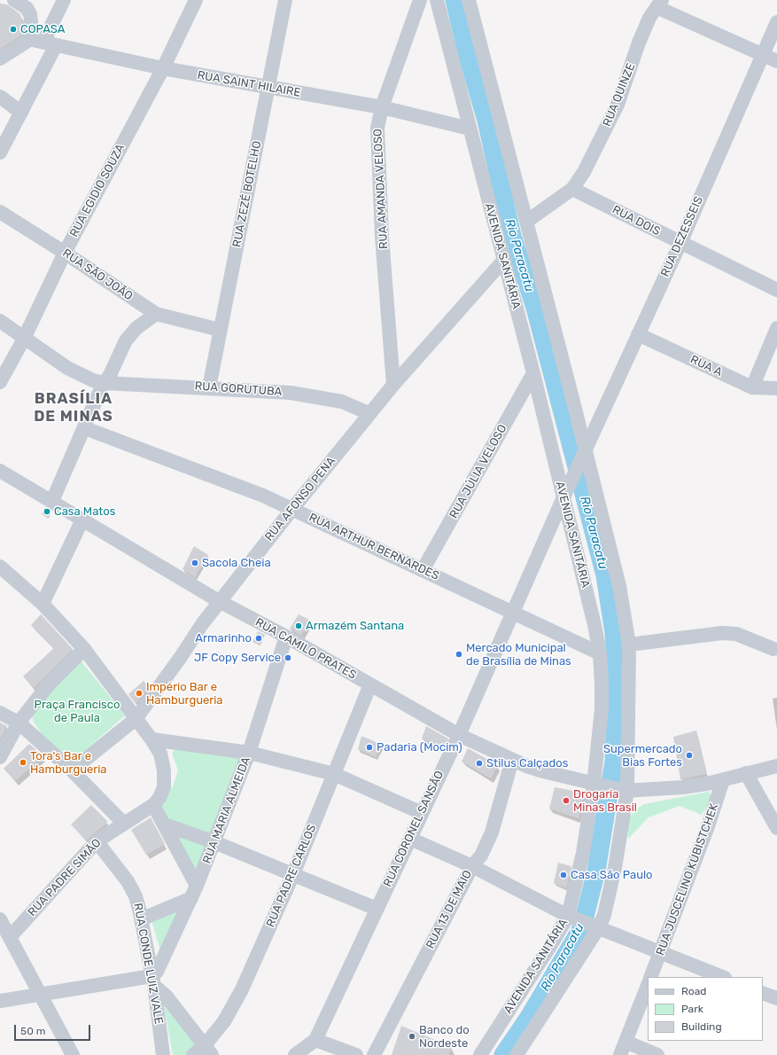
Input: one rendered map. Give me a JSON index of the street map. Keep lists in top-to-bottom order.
{
  "streets": {
    "street": [
      "RUA SAINT HILAIRE",
      "RUA QUINZE",
      "RUA AMANDA VELOSO",
      "RUA EGIDIO SOUZA",
      "RUA ZEZÉ BOTELHO",
      "RUA DOIS",
      "RUA DEZESSEIS",
      "AVENIDA SANITÁRIA",
      "RUA SÃO JOÃO",
      "RUA A",
      "RUA GORUTUBA",
      "RUA JÚLIA VELOSO",
      "RUA AFONSO PENA",
      "RUA ARTHUR BERNARDES",
      "RUA CAMILO PRATES",
      "RUA MARIA ALMEIDA",
      "RUA CORONEL SANSÃO",
      "RUA PADRE CARLOS",
      "RUA PADRE SIMÃO",
      "RUA JUSCELINO KUBISTCHEK",
      "RUA 13 DE MAIO",
      "RUA CONDE LUIZ VALE"
    ]
  },
  "crossings": [
    ["RUA SAINT HILAIRE", "RUA AMANDA VELOSO"],
    ["RUA SAINT HILAIRE", "RUA EGIDIO SOUZA"],
    ["RUA SAINT HILAIRE", "RUA ZEZÉ BOTELHO"],
    ["RUA SAINT HILAIRE", "AVENIDA SANITÁRIA"],
    ["RUA QUINZE", "RUA DOIS"],
    ["RUA AMANDA VELOSO", "RUA AFONSO PENA"],
    ["RUA EGIDIO SOUZA", "RUA SÃO JOÃO"],
    ["RUA EGIDIO SOUZA", "RUA GORUTUBA"],
    ["RUA ZEZÉ BOTELHO", "RUA SÃO JOÃO"],
    ["RUA ZEZÉ BOTELHO", "RUA GORUTUBA"],
    ["RUA DOIS", "RUA DEZESSEIS"],
    ["RUA DEZESSEIS", "AVENIDA SANITÁRIA"],
    ["RUA DEZESSEIS", "RUA A"],
    ["RUA DEZESSEIS", "RUA CORONEL SANSÃO"],
    ["AVENIDA SANITÁRIA", "RUA JÚLIA VELOSO"],
    ["AVENIDA SANITÁRIA", "RUA AFONSO PENA"],
    ["AVENIDA SANITÁRIA", "RUA ARTHUR BERNARDES"],
    ["AVENIDA SANITÁRIA", "RUA CAMILO PRATES"],
    ["AVENIDA SANITÁRIA", "RUA CORONEL SANSÃO"],
    ["RUA GORUTUBA", "RUA AFONSO PENA"],
    ["RUA JÚLIA VELOSO", "RUA ARTHUR BERNARDES"],
    ["RUA AFONSO PENA", "RUA ARTHUR BERNARDES"],
    ["RUA AFONSO PENA", "RUA CAMILO PRATES"],
    ["RUA AFONSO PENA", "RUA PADRE SIMÃO"],
    ["RUA ARTHUR BERNARDES", "RUA CORONEL SANSÃO"],
    ["RUA CAMILO PRATES", "RUA MARIA ALMEIDA"],
    ["RUA CAMILO PRATES", "RUA CORONEL SANSÃO"],
    ["RUA CAMILO PRATES", "RUA PADRE CARLOS"],
    ["RUA CAMILO PRATES", "RUA JUSCELINO KUBISTCHEK"],
    ["RUA CAMILO PRATES", "RUA 13 DE MAIO"],
    ["RUA MARIA ALMEIDA", "RUA CONDE LUIZ VALE"],
    ["RUA PADRE SIMÃO", "RUA CONDE LUIZ VALE"]
  ],
  "districts": ["BRASÍLIA DE MINAS"],
  "water": ["Rio Paracatu"],
  "parks": ["Praça Francisco de Paula"],
  "places": [
    "COPASA",
    "Casa Matos",
    "Sacola Cheia",
    "Armazém Santana",
    "Armarinho",
    "Mercado Municipal de Brasília de Minas",
    "JF Copy Service",
    "Império Bar e Hamburgueria",
    "Padaria (Mocim)",
    "Supermercado Bias Fortes",
    "Tora's Bar e Hamburgueria",
    "Stilus Calçados",
    "Drogaria Minas Brasil",
    "Casa São Paulo",
    "Banco do Nordeste"
  ],
  "legend": ["Road", "Park", "Building"],
  "scale_bar": "50 m"
}
